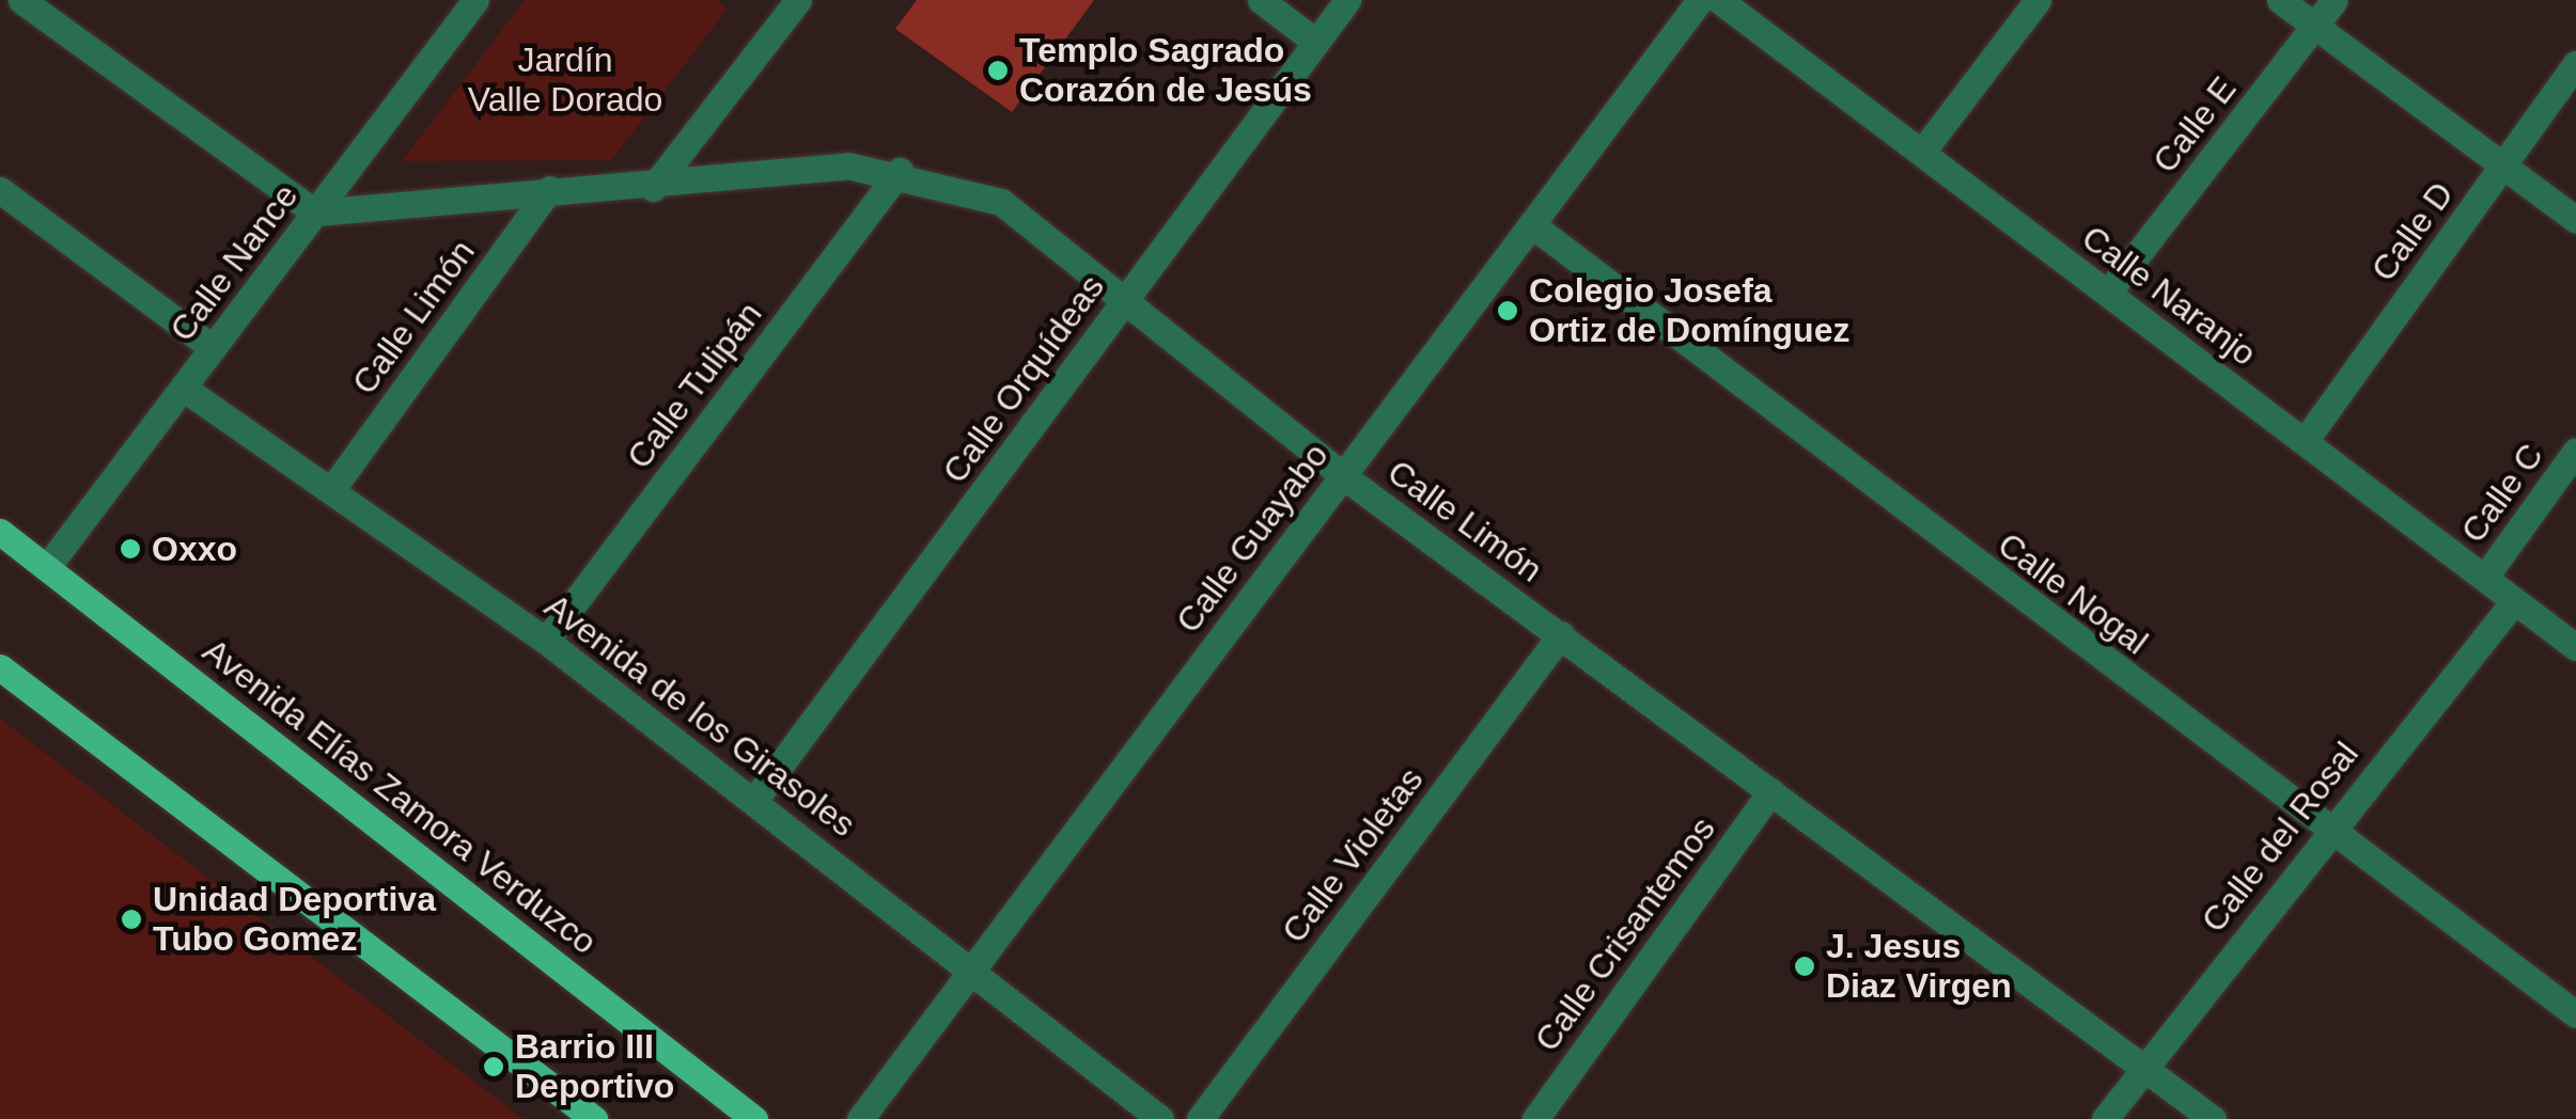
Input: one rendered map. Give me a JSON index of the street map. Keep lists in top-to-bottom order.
{
  "streets": {
    "main road": ["Avenida Elías Zamora Verduzco"],
    "street": [
      "Calle E",
      "Calle D",
      "Calle Nance",
      "Calle Naranjo",
      "Calle Limón",
      "Calle Orquídeas",
      "Calle Tulipán",
      "Calle C",
      "Calle Guayabo",
      "Calle Nogal",
      "Avenida de los Girasoles",
      "Calle del Rosal",
      "Calle Violetas",
      "Calle Crisantemos"
    ]
  },
  "crossings": [
    ["Calle E", "Calle Naranjo"],
    ["Calle D", "Calle Naranjo"],
    ["Calle Nance", "Calle Limón"],
    ["Calle Nance", "Avenida de los Girasoles"],
    ["Calle Nance", "Avenida Elías Zamora Verduzco"],
    ["Calle Naranjo", "Calle C"],
    ["Calle Naranjo", "Calle del Rosal"],
    ["Calle Limón", "Calle Orquídeas"],
    ["Calle Limón", "Calle Tulipán"],
    ["Calle Limón", "Calle Guayabo"],
    ["Calle Limón", "Avenida de los Girasoles"],
    ["Calle Limón", "Calle del Rosal"],
    ["Calle Limón", "Calle Violetas"],
    ["Calle Limón", "Calle Crisantemos"],
    ["Calle Orquídeas", "Avenida de los Girasoles"],
    ["Calle Tulipán", "Avenida de los Girasoles"],
    ["Calle Guayabo", "Calle Nogal"],
    ["Calle Guayabo", "Avenida de los Girasoles"],
    ["Calle Nogal", "Calle del Rosal"]
  ],
  "parks": ["Jardín Valle Dorado"],
  "places": [
    "Templo Sagrado Corazón de Jesús",
    "Colegio Josefa Ortiz de Domínguez",
    "Oxxo",
    "Unidad Deportiva Tubo Gomez",
    "J. Jesus Diaz Virgen",
    "Barrio III Deportivo"
  ]
}
